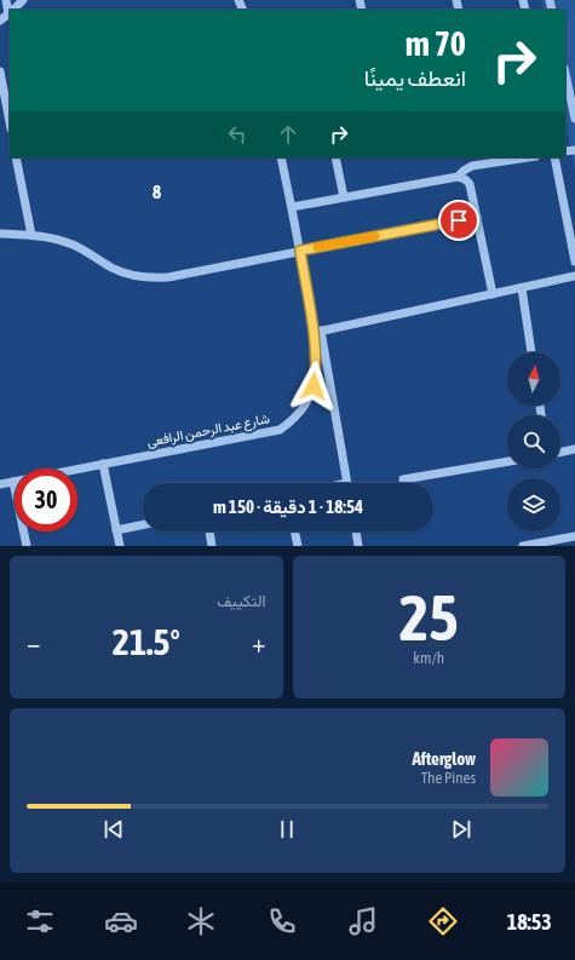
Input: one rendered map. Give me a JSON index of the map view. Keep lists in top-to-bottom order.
{
  "streets": {
    "street": ["شارع عبد الرحمن الرافعى"]
  },
  "districts": ["8"],
  "north": "top",
  "page": {
    "turn": ["70 m", "انعطف يمينًا"],
    "limit": "30",
    "trip": "18:54 · 1 دقيقة · 150 m",
    "tile": [
      ["25", "km/h"],
      "التكييف"
    ],
    "heat": ["−", "21.5°", "+"],
    "song": ["Afterglow", "The Pines"],
    "tabs": "18:53"
  }
}
